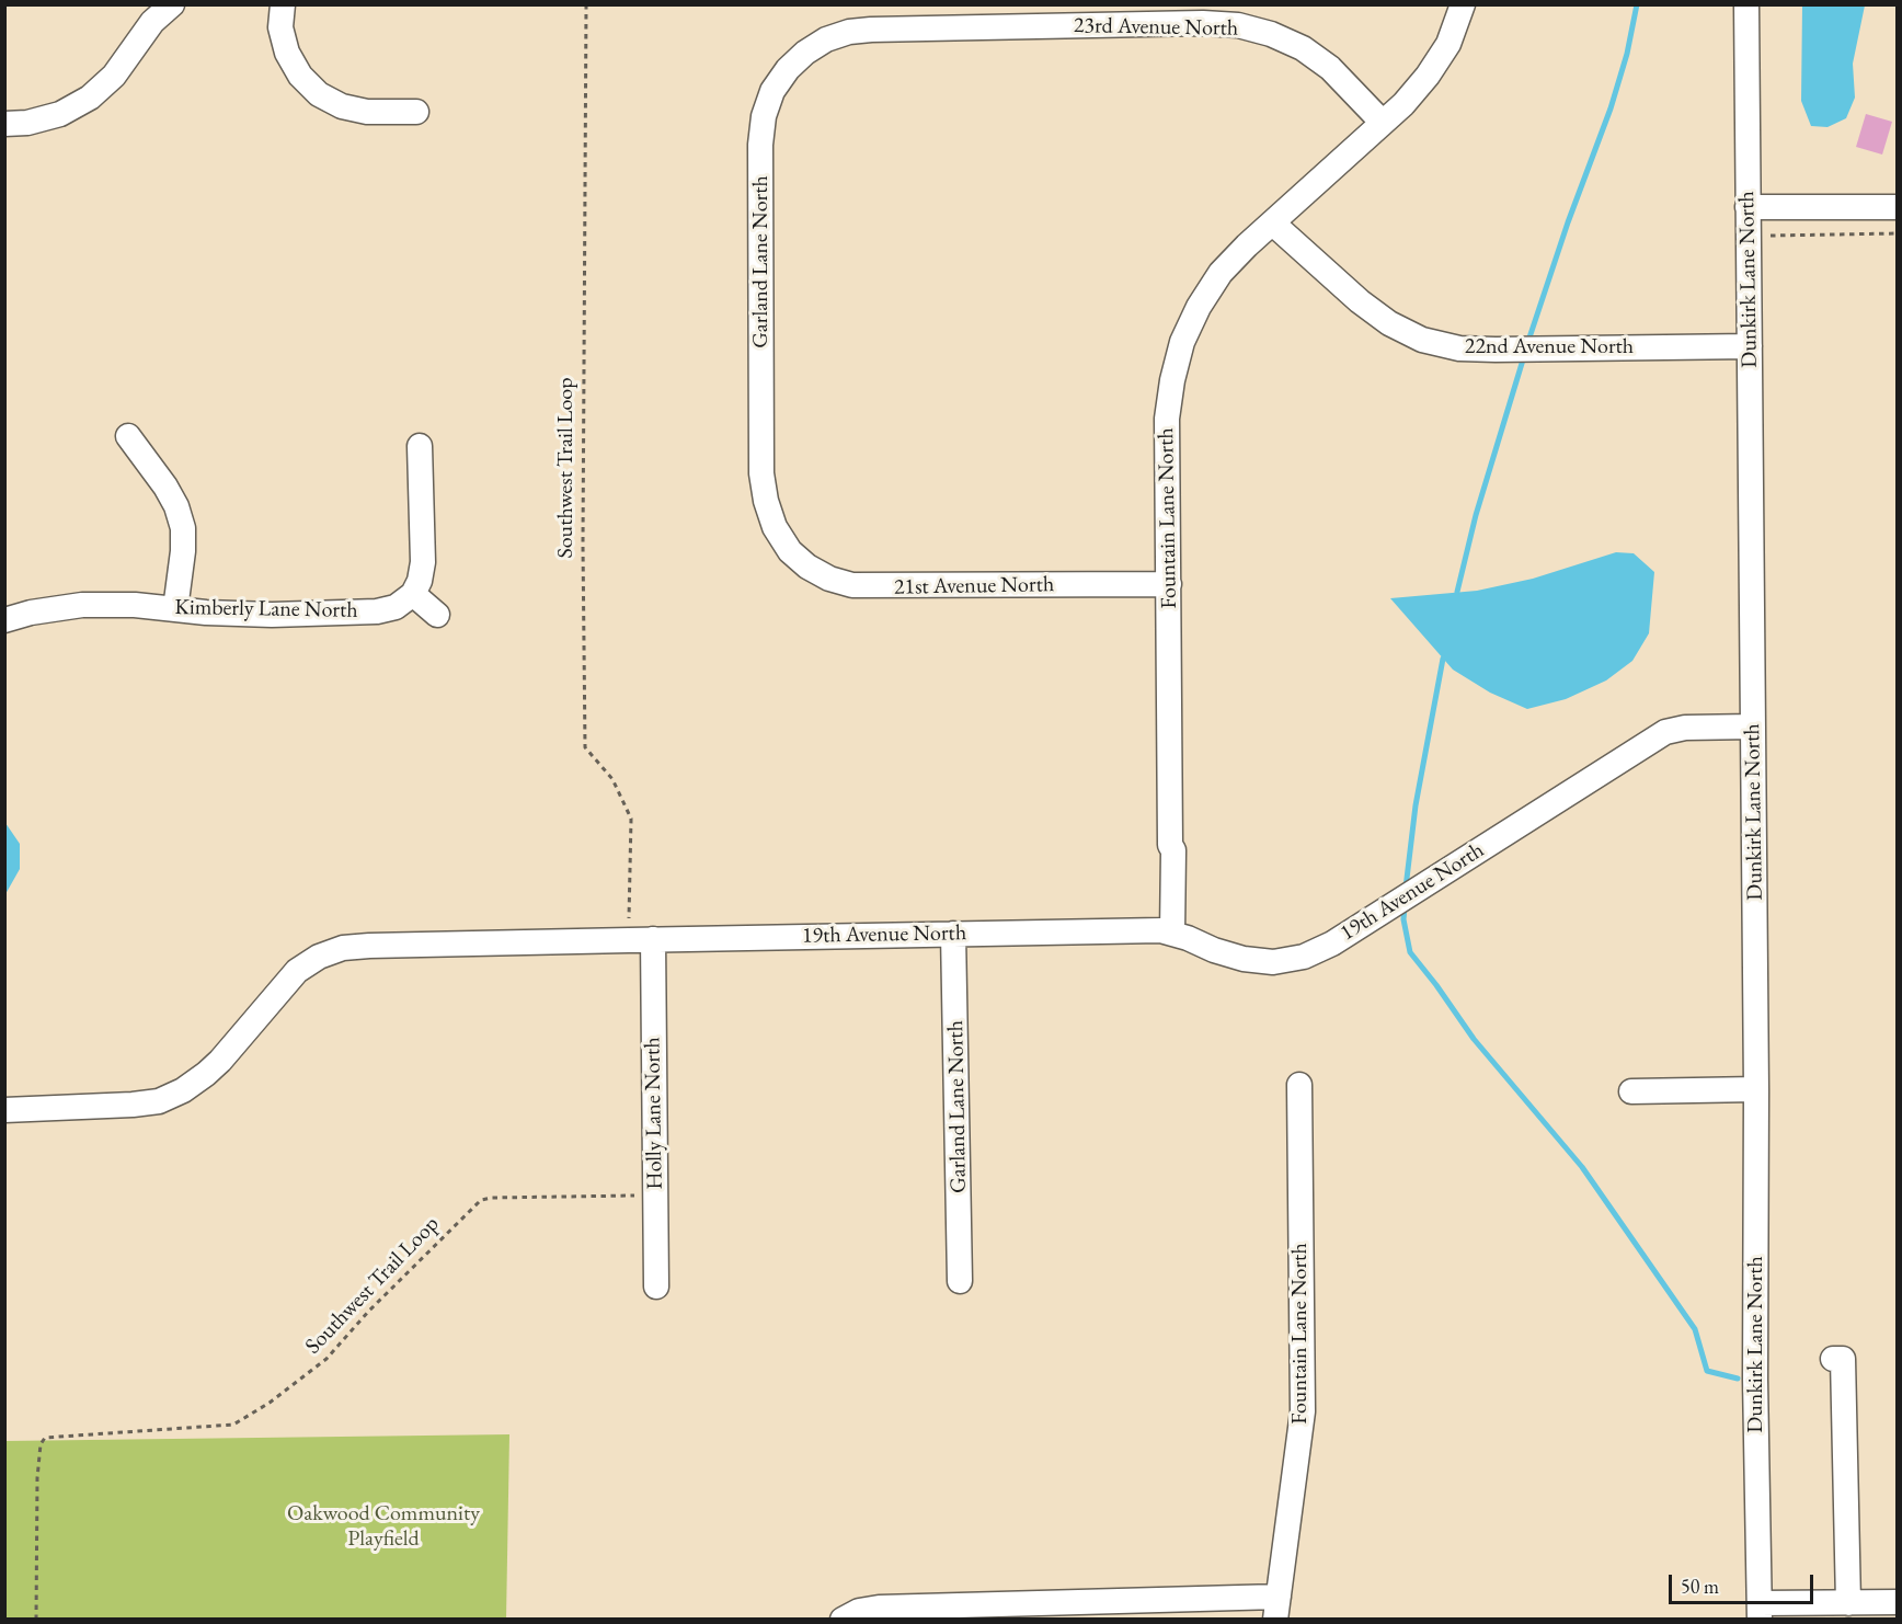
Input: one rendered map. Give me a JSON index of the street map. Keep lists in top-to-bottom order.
{
  "streets": {
    "street": [
      "23rd Avenue North",
      "Garland Lane North",
      "Dunkirk Lane North",
      "22nd Avenue North",
      "Fountain Lane North",
      "21st Avenue North",
      "Kimberly Lane North",
      "19th Avenue North",
      "Holly Lane North"
    ],
    "path": ["Southwest Trail Loop"]
  },
  "crossings": [
    ["23rd Avenue North", "Garland Lane North"],
    ["23rd Avenue North", "Fountain Lane North"],
    ["Garland Lane North", "21st Avenue North"],
    ["Garland Lane North", "19th Avenue North"],
    ["Dunkirk Lane North", "22nd Avenue North"],
    ["Dunkirk Lane North", "19th Avenue North"],
    ["22nd Avenue North", "Fountain Lane North"],
    ["Fountain Lane North", "21st Avenue North"],
    ["Fountain Lane North", "19th Avenue North"],
    ["19th Avenue North", "Holly Lane North"]
  ],
  "parks": ["Oakwood Community Playfield"],
  "scale_bar": "50 m"
}
